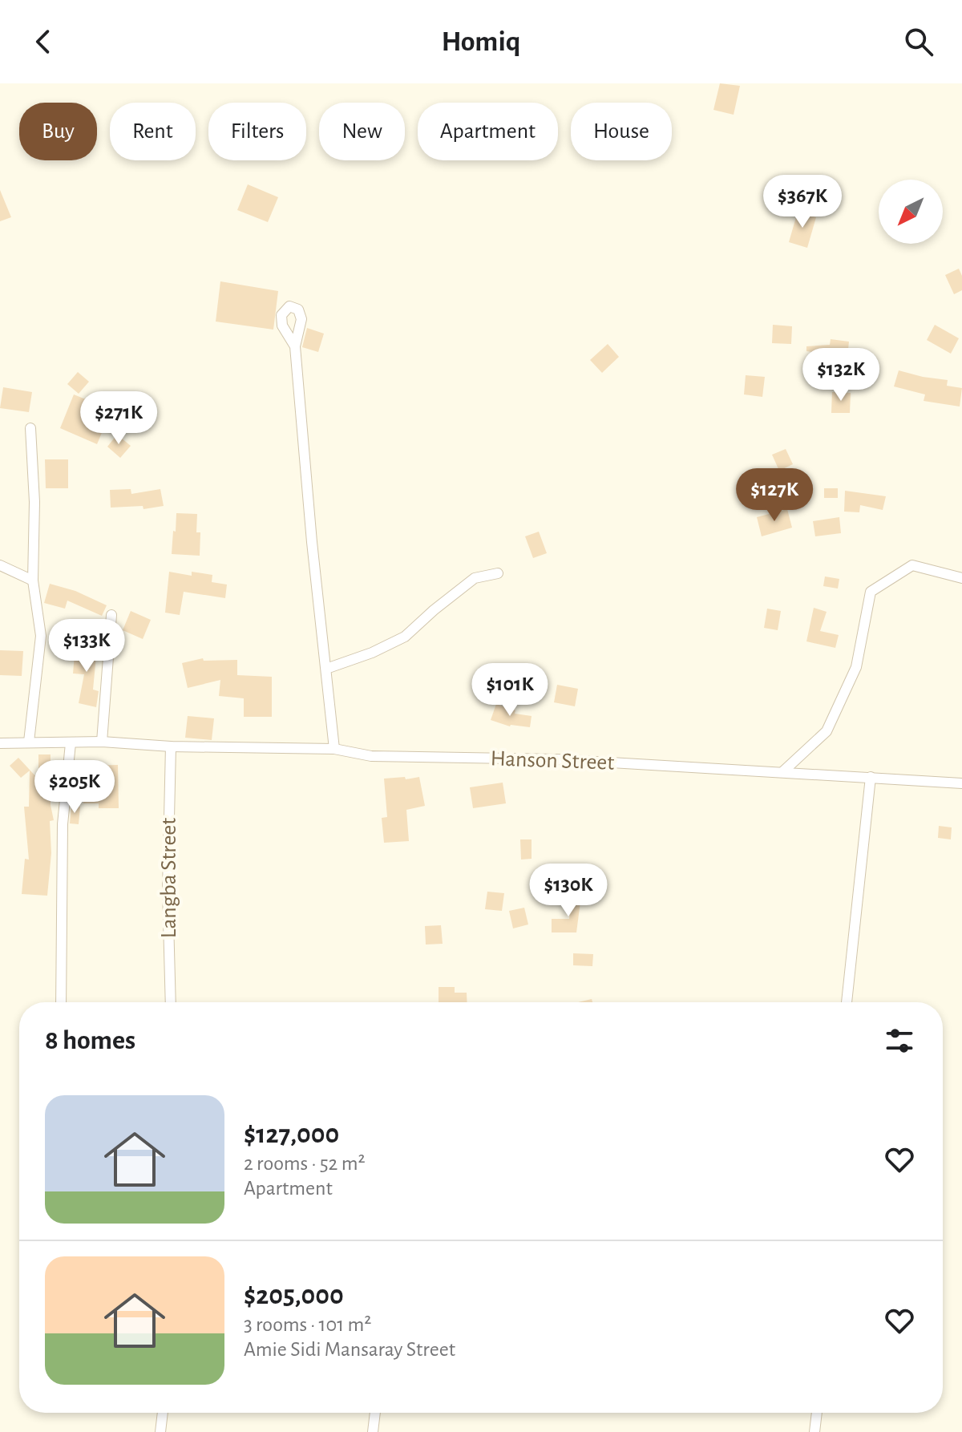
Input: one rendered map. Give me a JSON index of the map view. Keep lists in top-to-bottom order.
{
  "streets": {
    "street": ["Hanson Street", "Langba Street"]
  },
  "crossings": [
    ["Hanson Street", "Langba Street"]
  ],
  "north": "bottom left",
  "page": {
    "header": "Homiq",
    "chip": [
      "Buy",
      "Rent",
      "Filters",
      "New",
      "Apartment",
      "House"
    ],
    "price": [
      "$367K",
      "$132K",
      "$271K",
      "$127K",
      "$133K",
      "$101K",
      "$205K",
      "$130K"
    ],
    "heading": "8 homes",
    "list": [
      {
        "name": "$127,000",
        "note": "2 rooms · 52 m² · Apartment"
      },
      {
        "name": "$205,000",
        "note": "3 rooms · 101 m² · Amie Sidi Mansaray Street"
      }
    ]
  }
}
